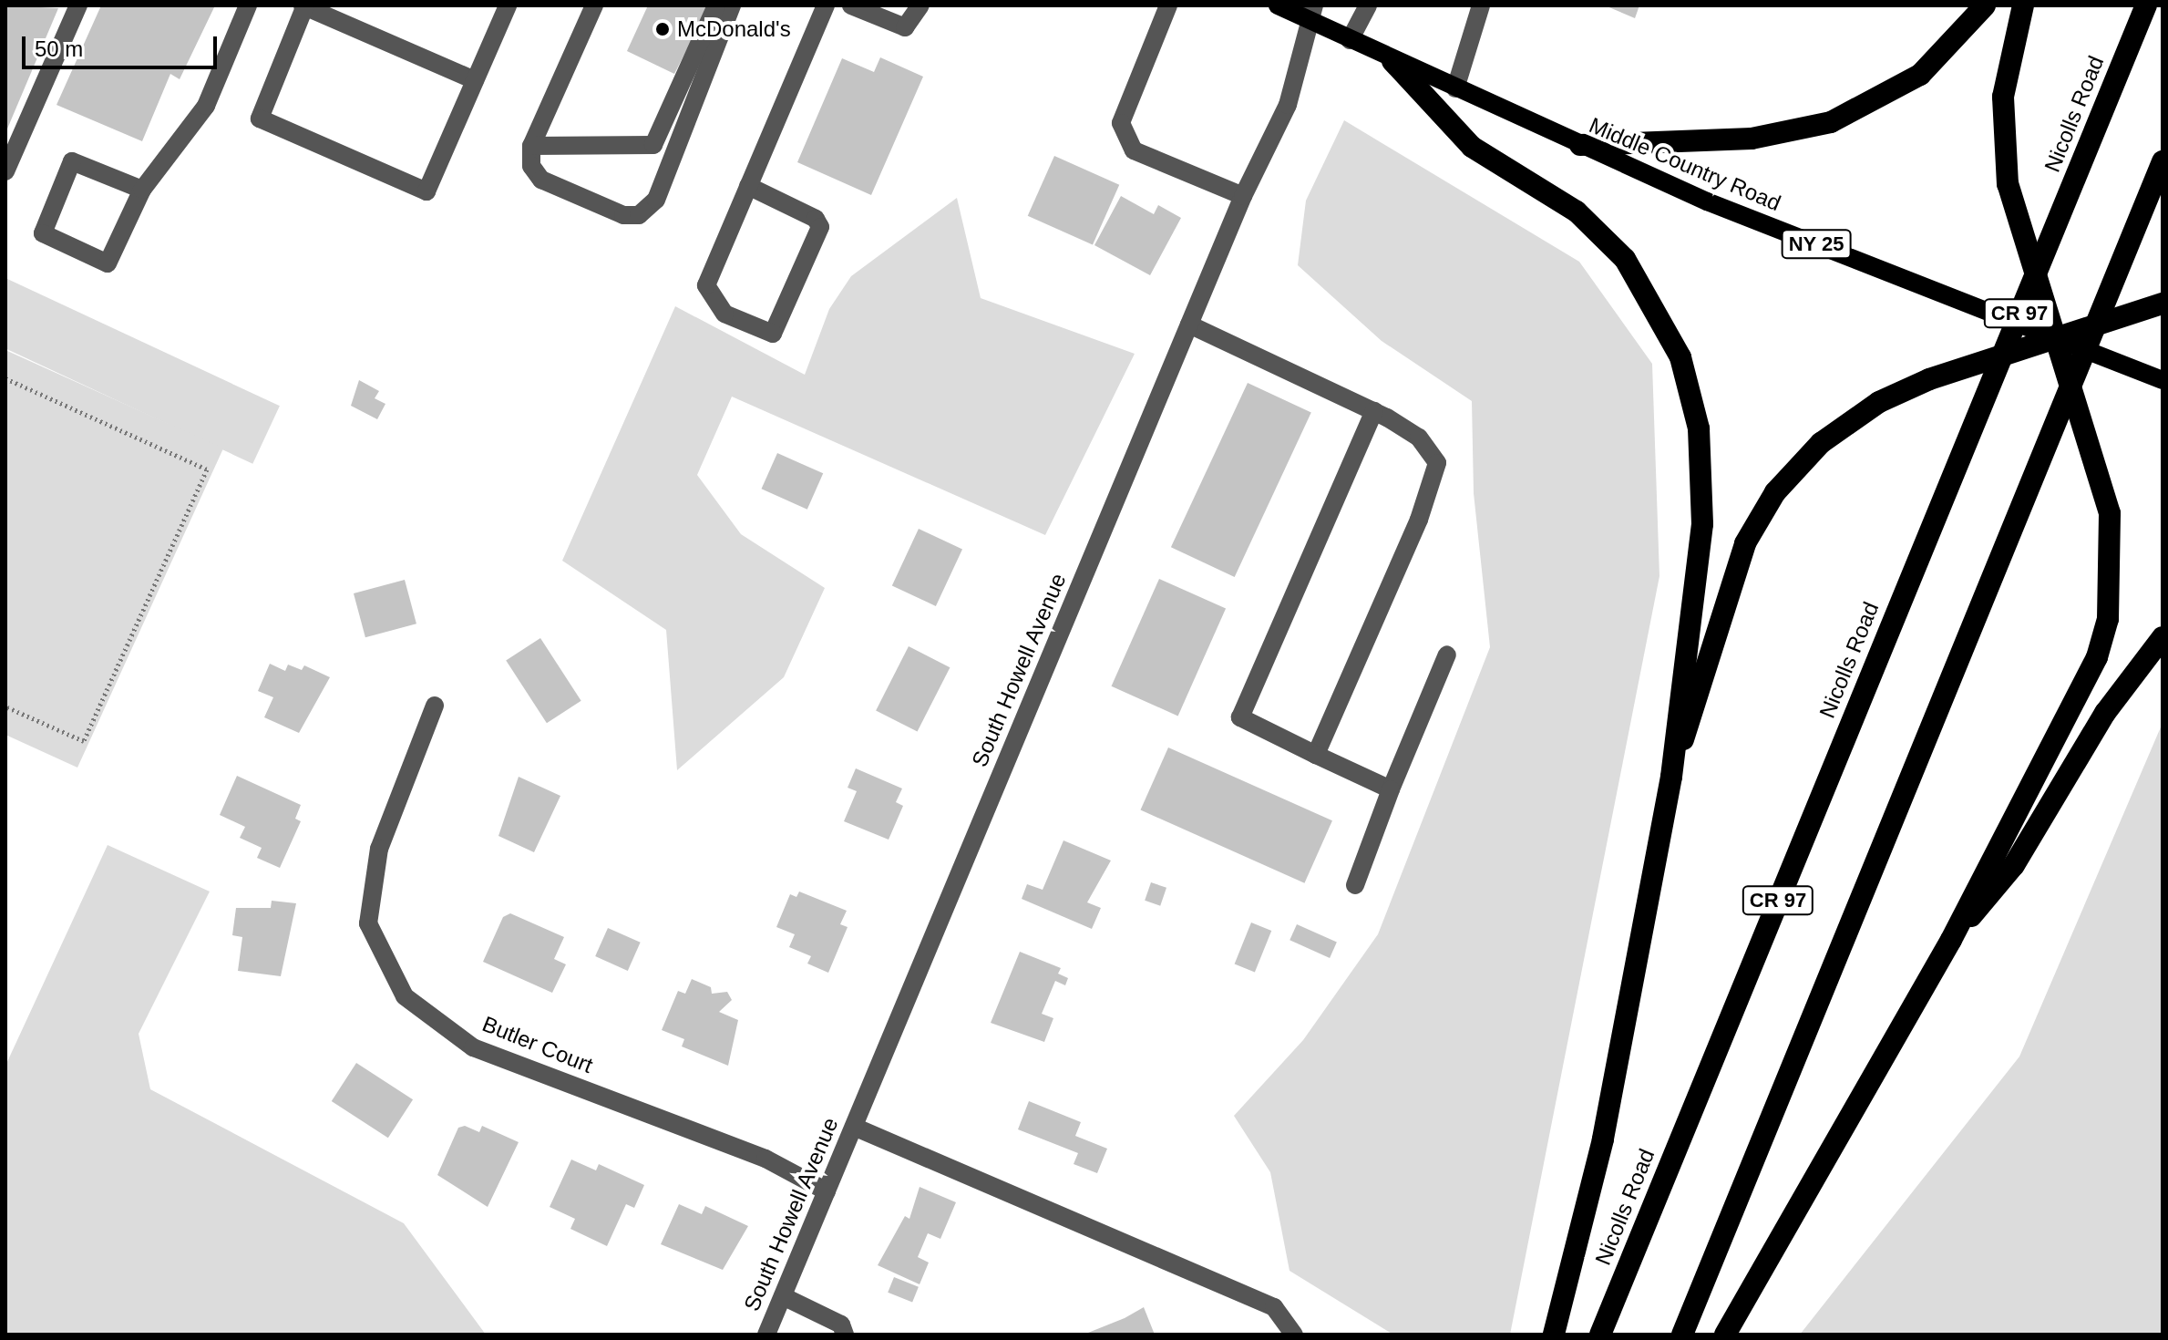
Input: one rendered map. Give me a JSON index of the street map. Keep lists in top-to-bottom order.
{
  "streets": {
    "highway": ["Nicolls Road", "CR 97"],
    "main road": ["Middle Country Road", "NY 25"],
    "street": ["South Howell Avenue", "Butler Court"]
  },
  "crossings": [
    ["Middle Country Road", "South Howell Avenue"],
    ["South Howell Avenue", "Butler Court"]
  ],
  "places": ["McDonald's"],
  "scale_bar": "50 m"
}
